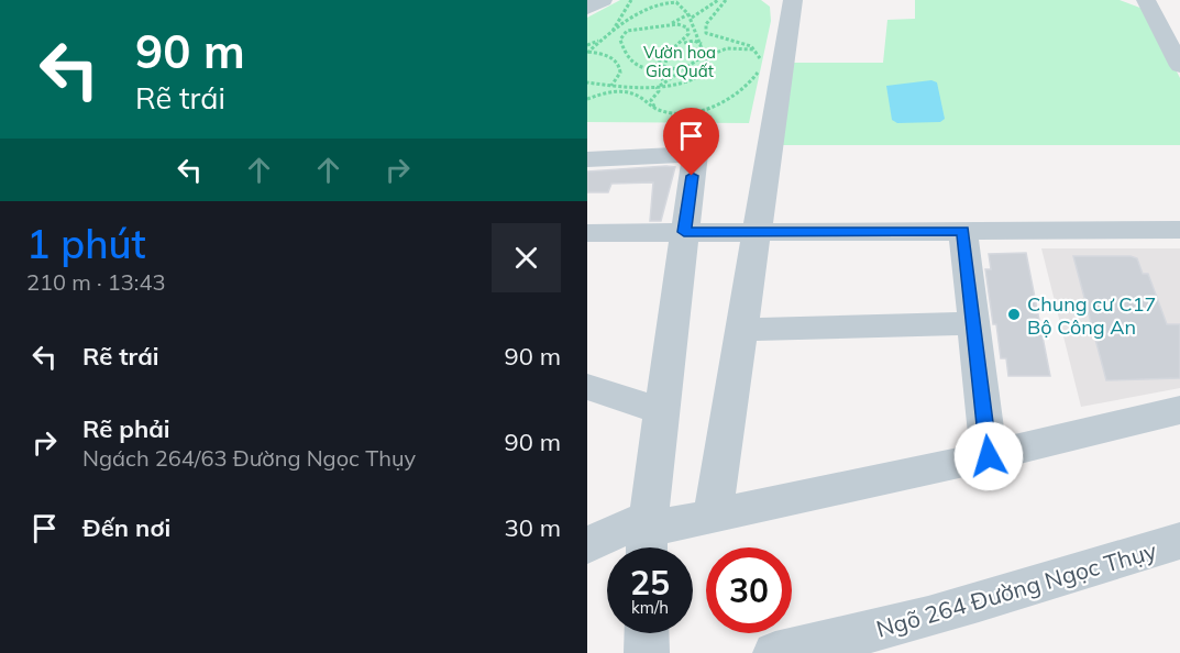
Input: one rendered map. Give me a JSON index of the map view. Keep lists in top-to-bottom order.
{
  "streets": {
    "street": ["Ngõ 264 Đường Ngọc Thụy"]
  },
  "parks": ["Vườn hoa Gia Quất"],
  "places": ["Chung cư C17 Bộ Công An"],
  "page": {
    "turn": ["90 m", "Rẽ trái"],
    "heading": ["1 phút", "210 m · 13:43"],
    "list": [
      {
        "name": "Rẽ trái",
        "value": "90 m"
      },
      {
        "name": "Rẽ phải",
        "note": "Ngách 264/63 Đường Ngọc Thụy",
        "value": "90 m"
      },
      {
        "name": "Đến nơi",
        "value": "30 m"
      }
    ],
    "speed": "25 km/h",
    "limit": "30"
  }
}
